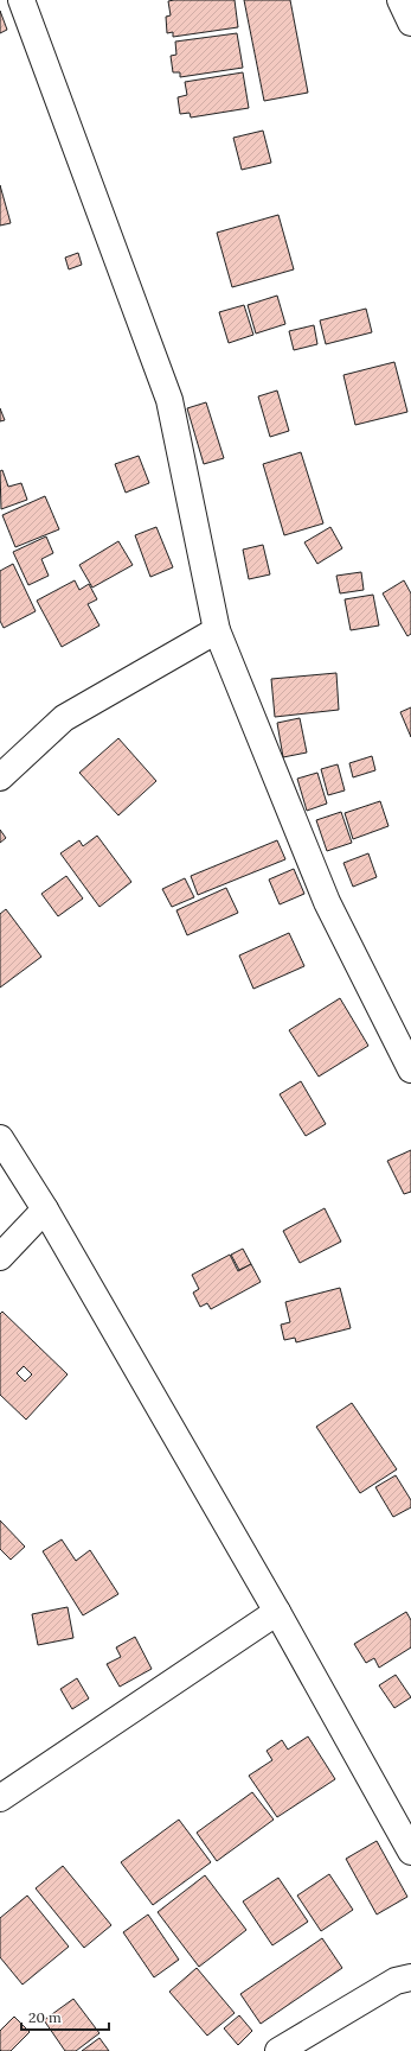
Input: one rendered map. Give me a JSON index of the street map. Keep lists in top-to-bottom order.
{
  "scale_bar": "20 m"
}
